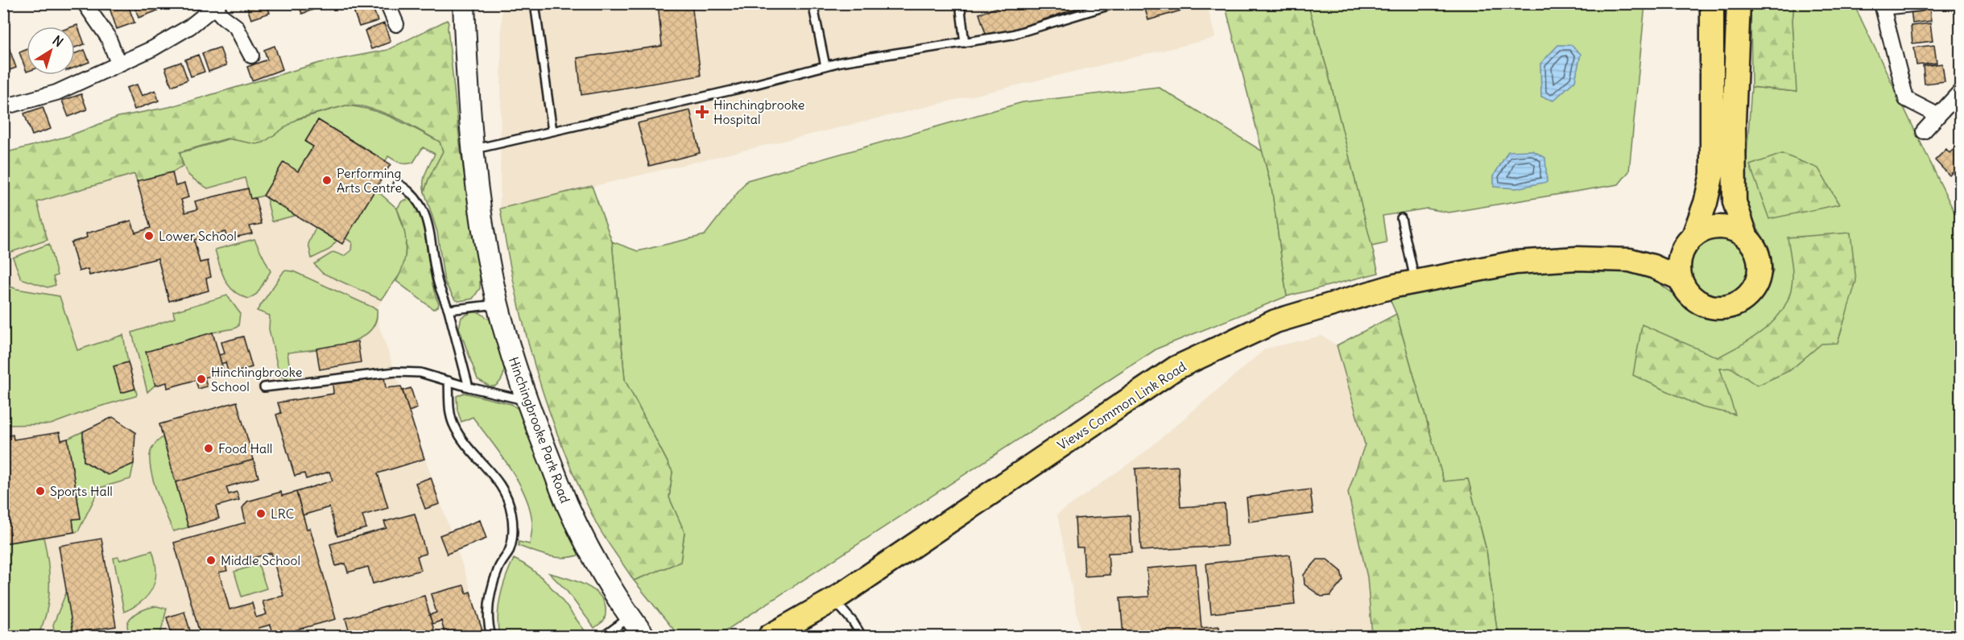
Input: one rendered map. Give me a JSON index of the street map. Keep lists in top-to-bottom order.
{
  "streets": {
    "main road": ["Views Common Link Road"],
    "street": ["Hinchingbrooke Park Road"]
  },
  "places": {
    "health": ["Hinchingbrooke Hospital"],
    "other": [
      "Performing Arts Centre",
      "Lower School",
      "Hinchingbrooke School",
      "Food Hall",
      "Sports Hall",
      "LRC",
      "Middle School"
    ]
  },
  "north": "top right"
}
